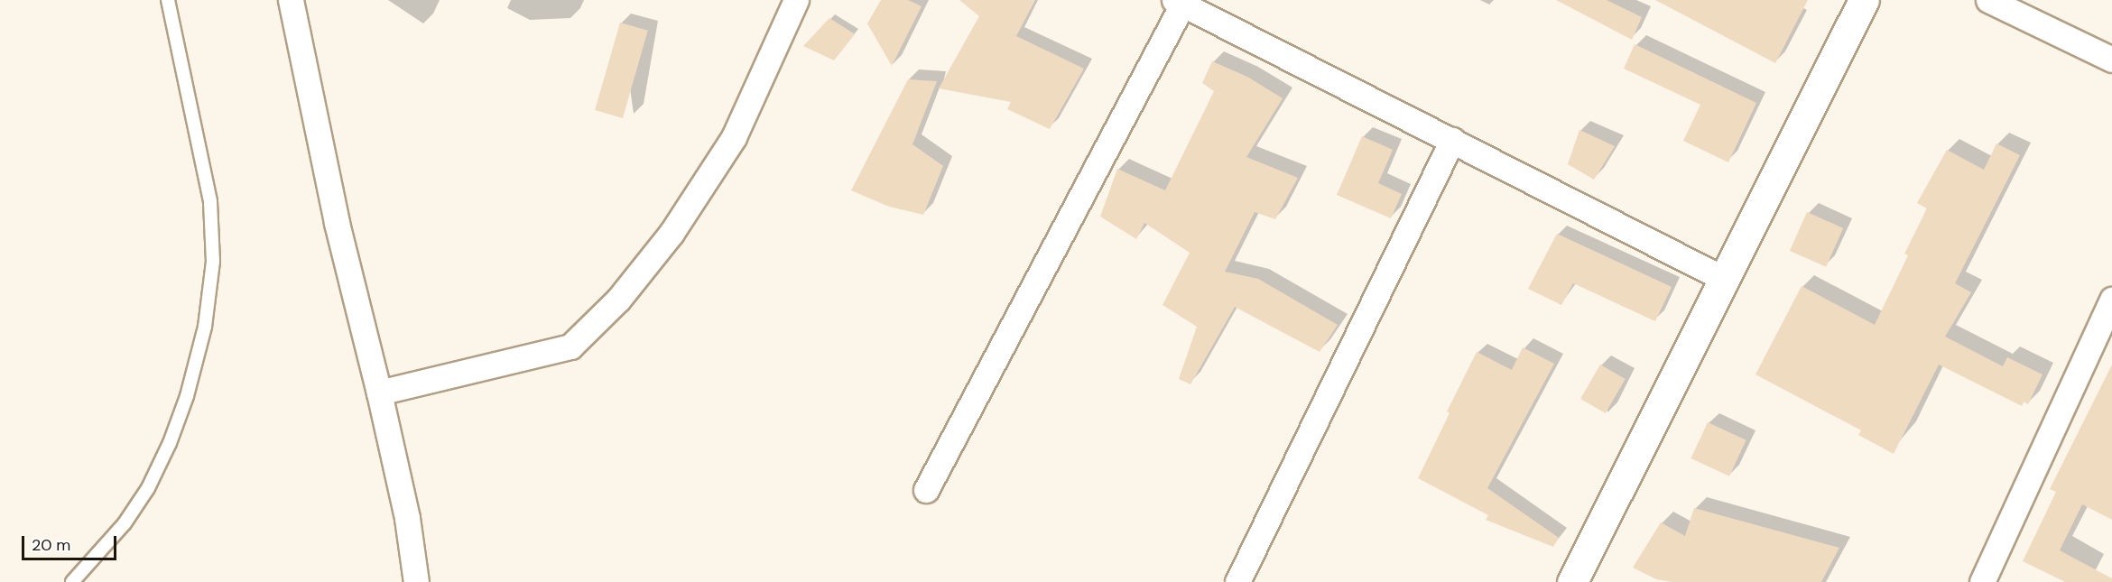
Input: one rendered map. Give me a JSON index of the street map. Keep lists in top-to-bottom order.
{
  "scale_bar": "20 m"
}
